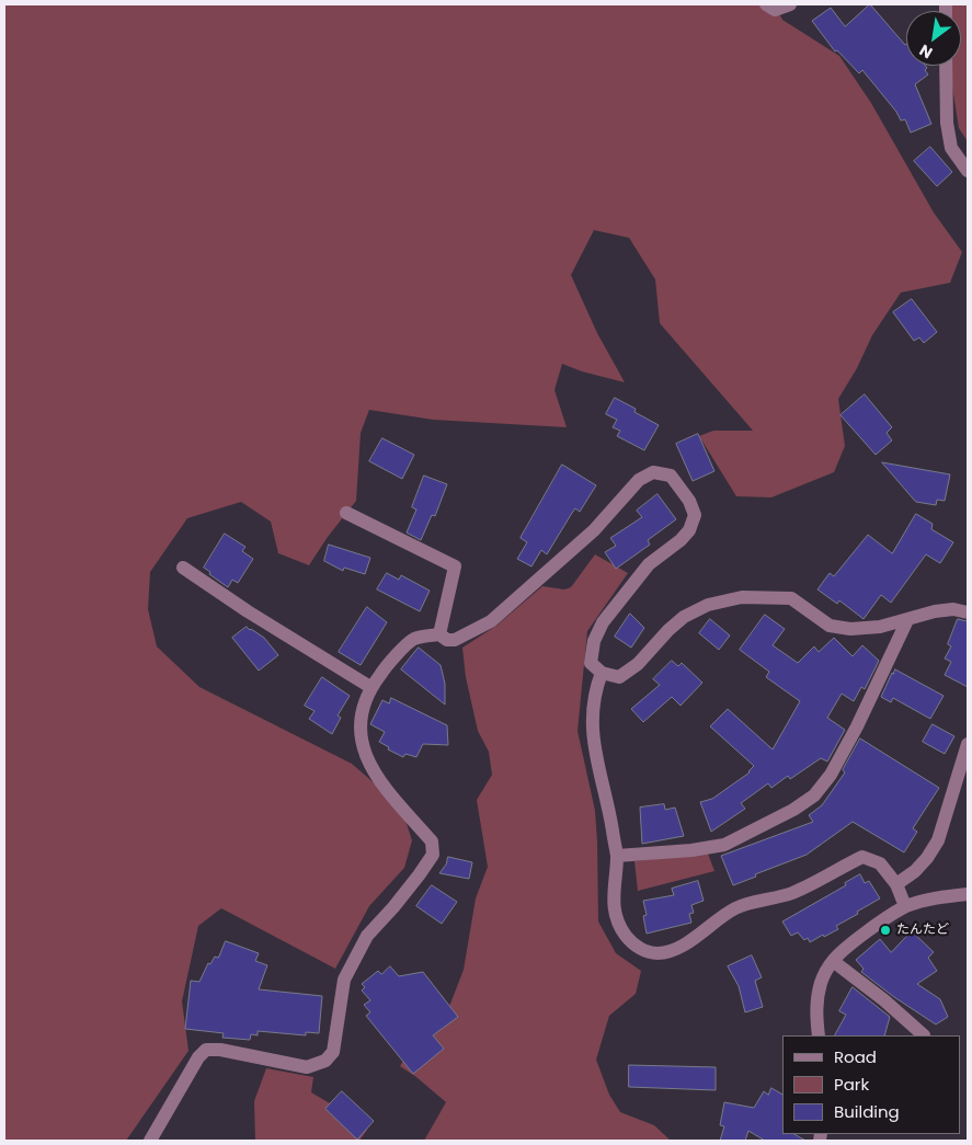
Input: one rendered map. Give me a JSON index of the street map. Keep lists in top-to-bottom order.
{
  "places": ["たんたど"],
  "legend": ["Road", "Park", "Building"],
  "north": "bottom left"
}
